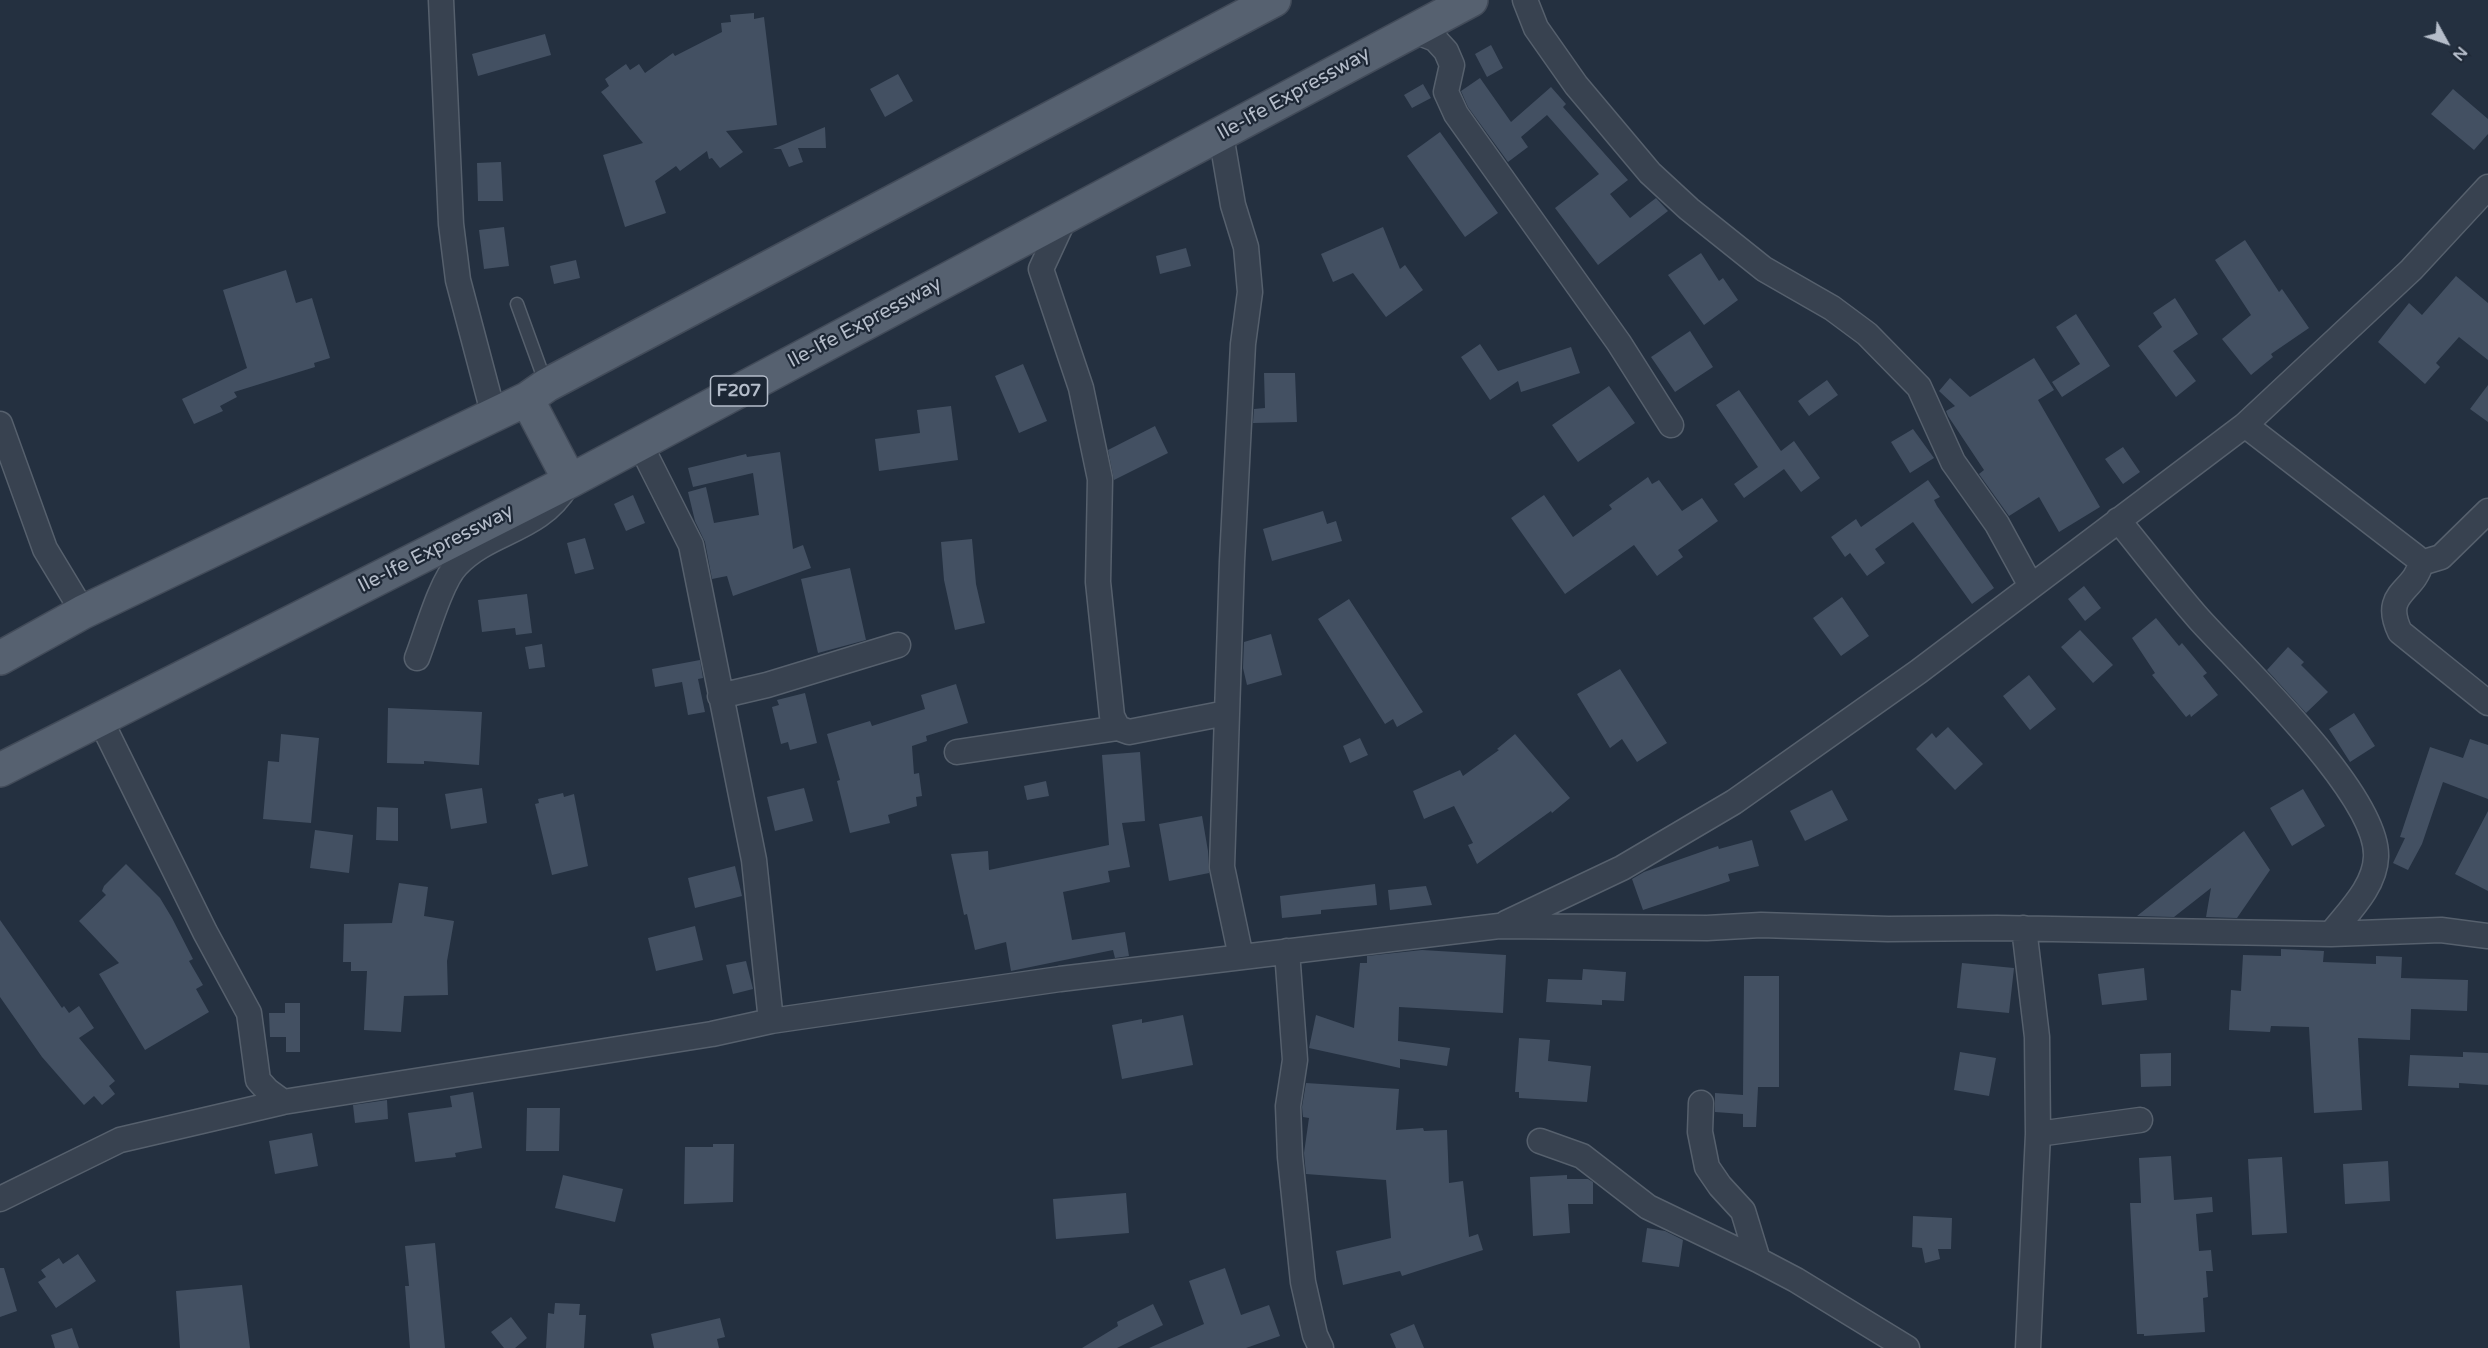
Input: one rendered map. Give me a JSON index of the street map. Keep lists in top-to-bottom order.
{
  "streets": {
    "main road": ["Ile-Ife Expressway", "F207"]
  },
  "north": "bottom right"
}
